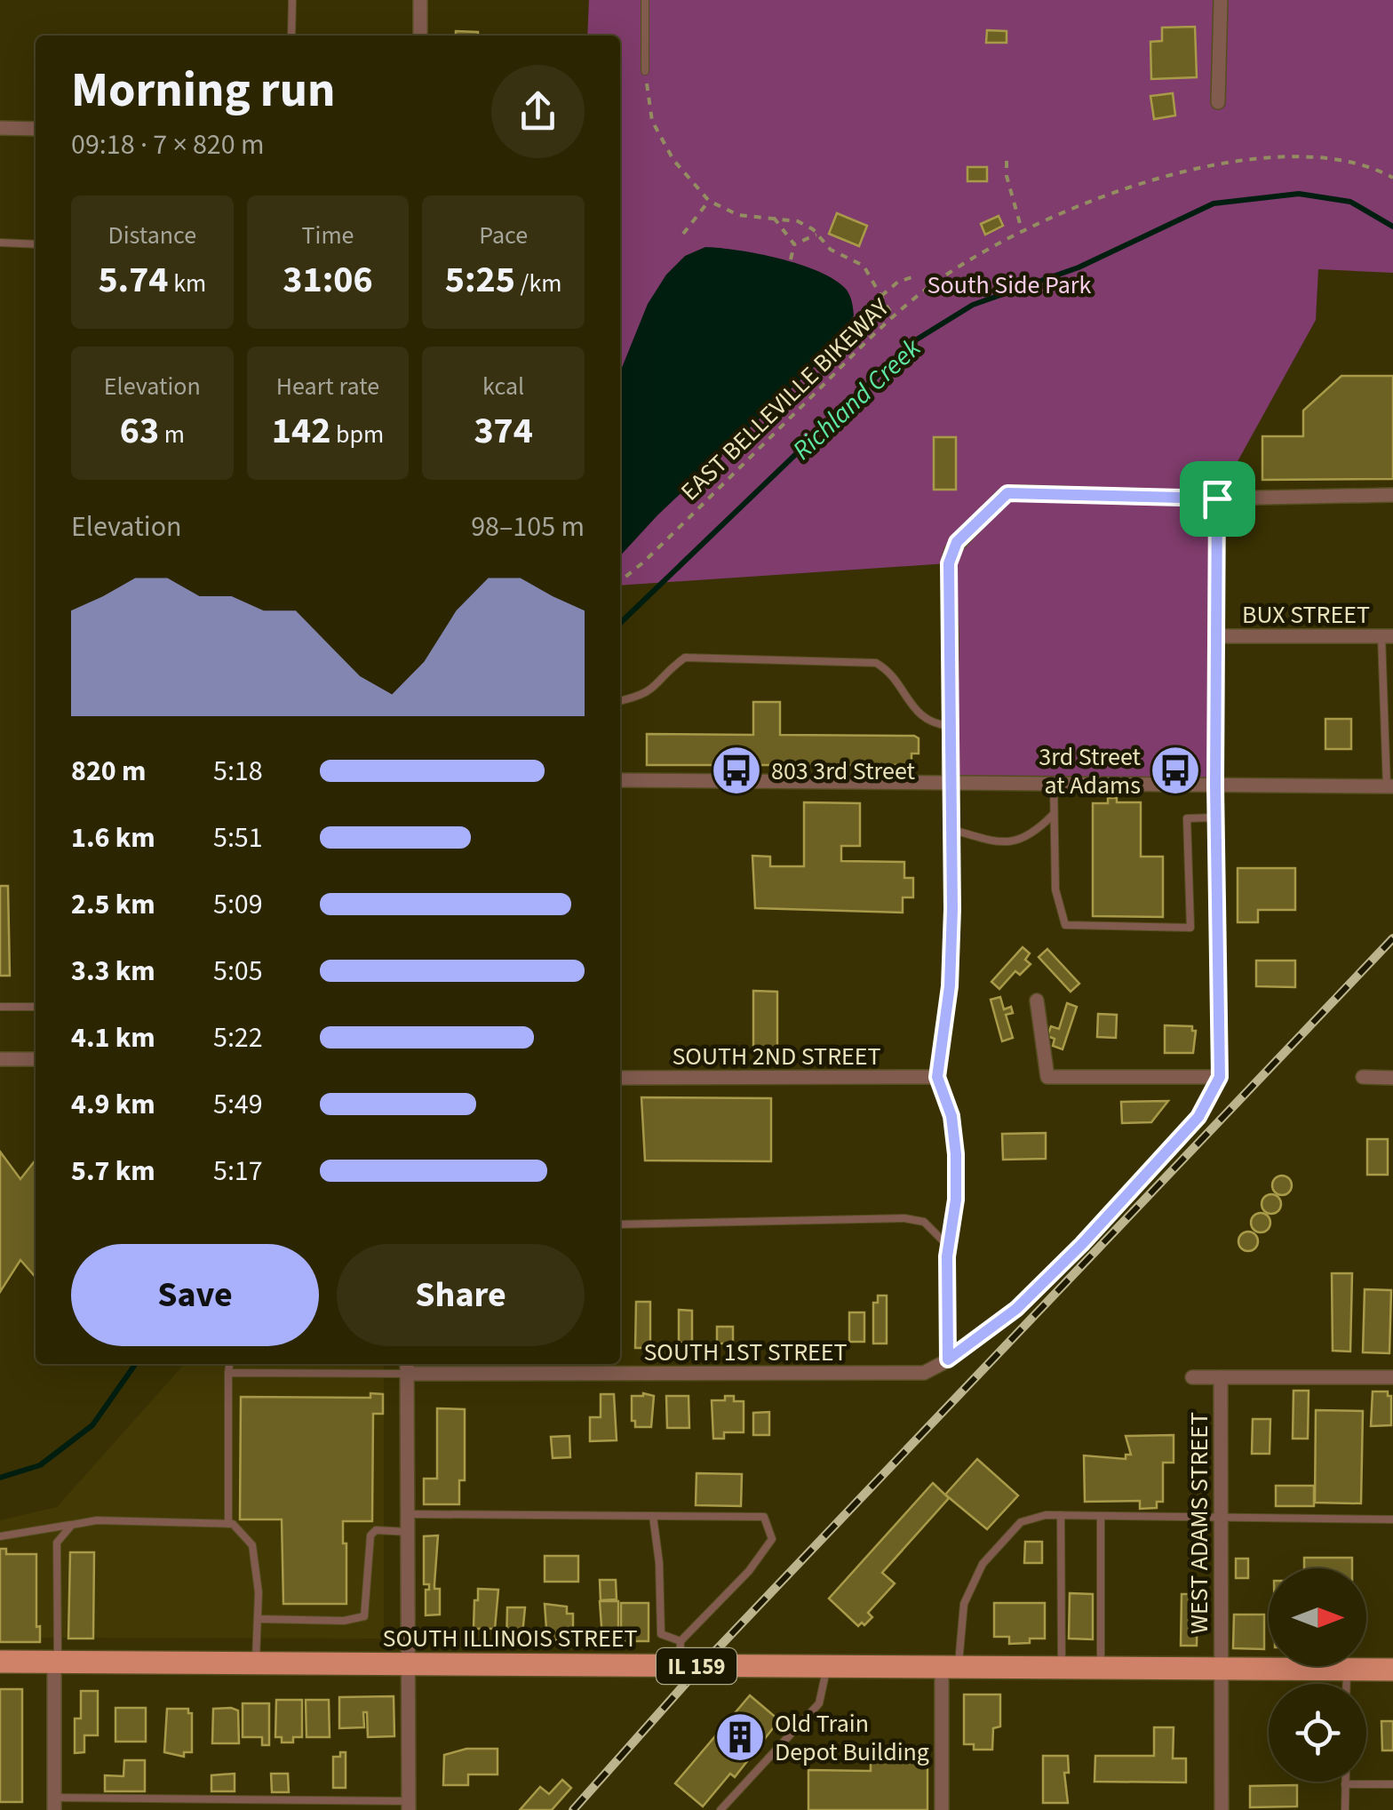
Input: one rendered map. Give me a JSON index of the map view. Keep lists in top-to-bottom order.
{
  "streets": {
    "main road": ["SOUTH ILLINOIS STREET", "IL 159"],
    "street": [
      "BUX STREET",
      "SOUTH 2ND STREET",
      "SOUTH 1ST STREET",
      "WEST ADAMS STREET"
    ],
    "path": ["EAST BELLEVILLE BIKEWAY"]
  },
  "crossings": [
    ["WEST ADAMS STREET", "SOUTH ILLINOIS STREET"]
  ],
  "water": ["Richland Creek"],
  "parks": ["South Side Park"],
  "places": {
    "bus stop": ["803 3rd Street", "3rd Street at Adams"],
    "building": ["Old Train Depot Building"]
  },
  "north": "right",
  "page": {
    "heading": ["Morning run", "09:18 · 7 × 820 m"],
    "stats": [
      ["Distance", "5.74 km"],
      ["Time", "31:06"],
      ["Pace", "5:25 /km"],
      ["Elevation", "63 m"],
      ["Heart rate", "142 bpm"],
      ["kcal", "374"]
    ],
    "chart": ["Elevation", "98–105 m"],
    "list": [
      {
        "name": "820 m",
        "note": "5:18"
      },
      {
        "name": "1.6 km",
        "note": "5:51"
      },
      {
        "name": "2.5 km",
        "note": "5:09"
      },
      {
        "name": "3.3 km",
        "note": "5:05"
      },
      {
        "name": "4.1 km",
        "note": "5:22"
      },
      {
        "name": "4.9 km",
        "note": "5:49"
      },
      {
        "name": "5.7 km",
        "note": "5:17"
      }
    ],
    "buttons": ["Save", "Share"]
  }
}
